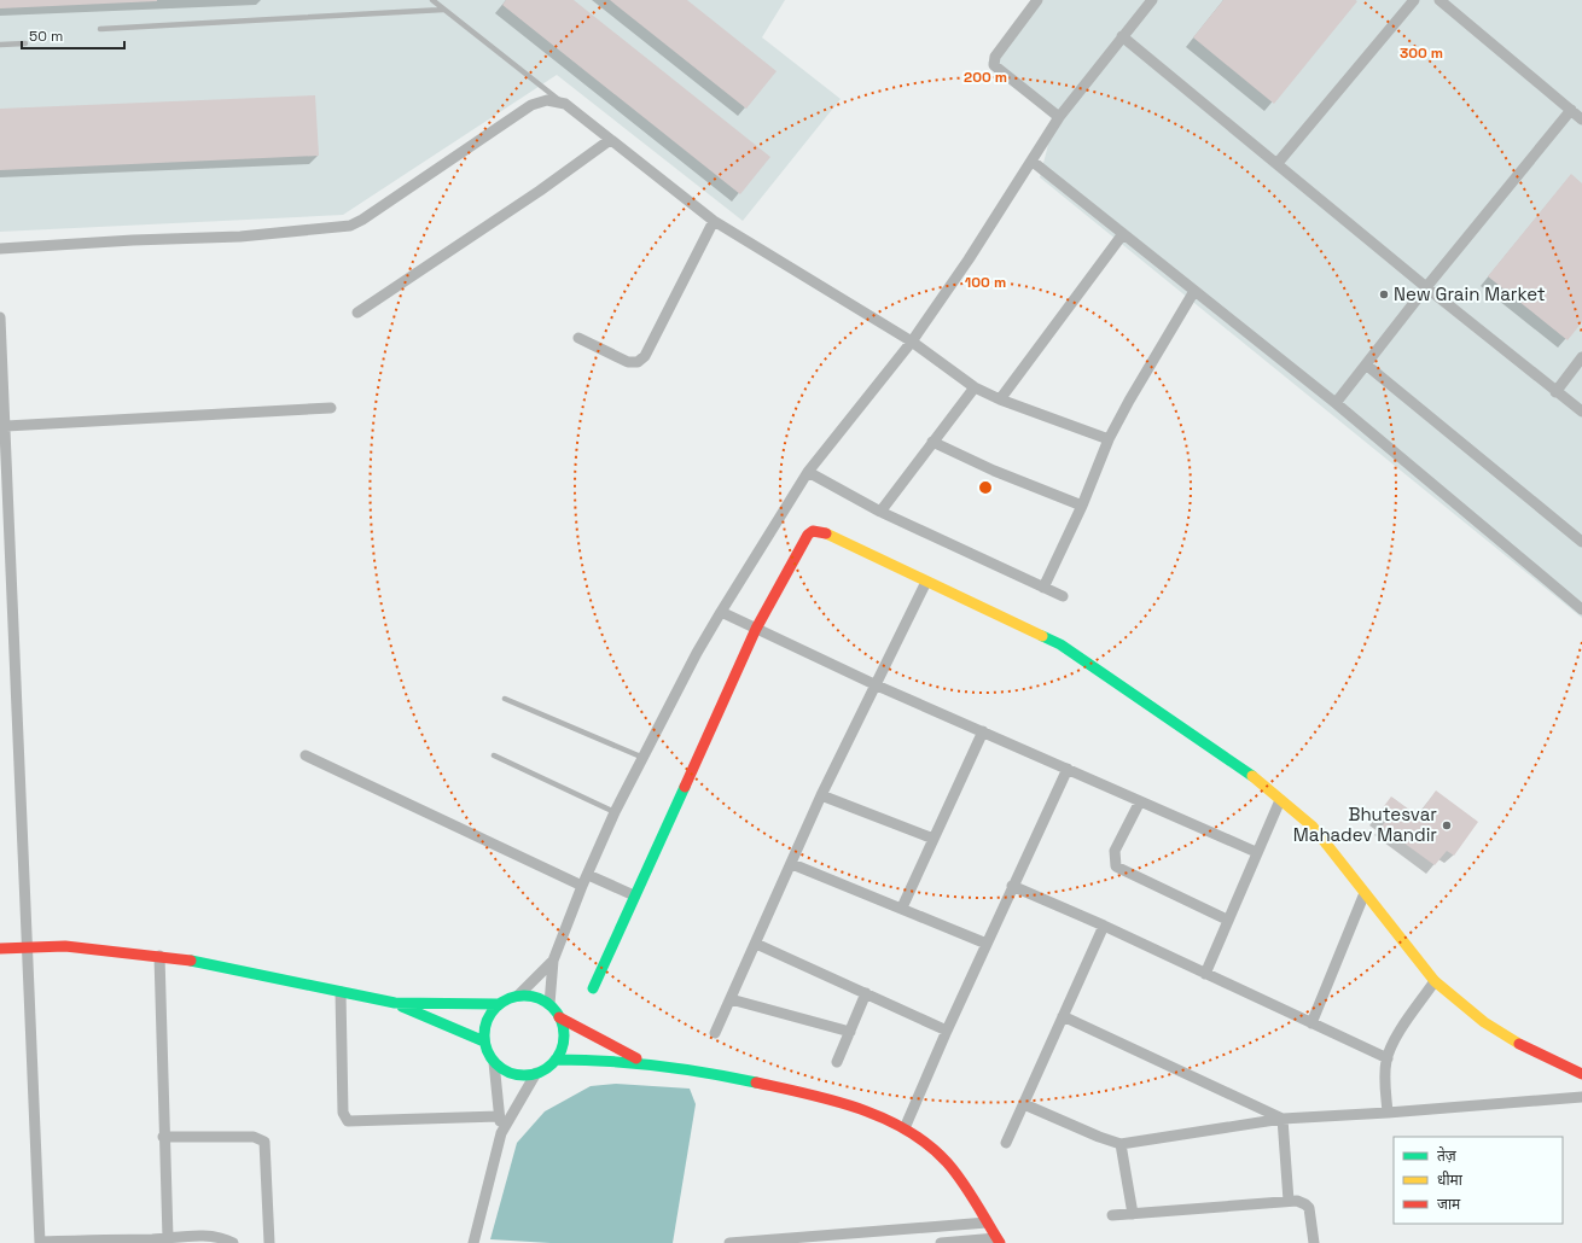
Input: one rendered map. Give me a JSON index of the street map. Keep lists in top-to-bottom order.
{
  "places": ["New Grain Market", "Bhutesvar Mahadev Mandir"],
  "legend": ["तेज़", "धीमा", "जाम"],
  "scale_bar": "50 m",
  "rings": ["300 m", "200 m", "100 m"]
}
